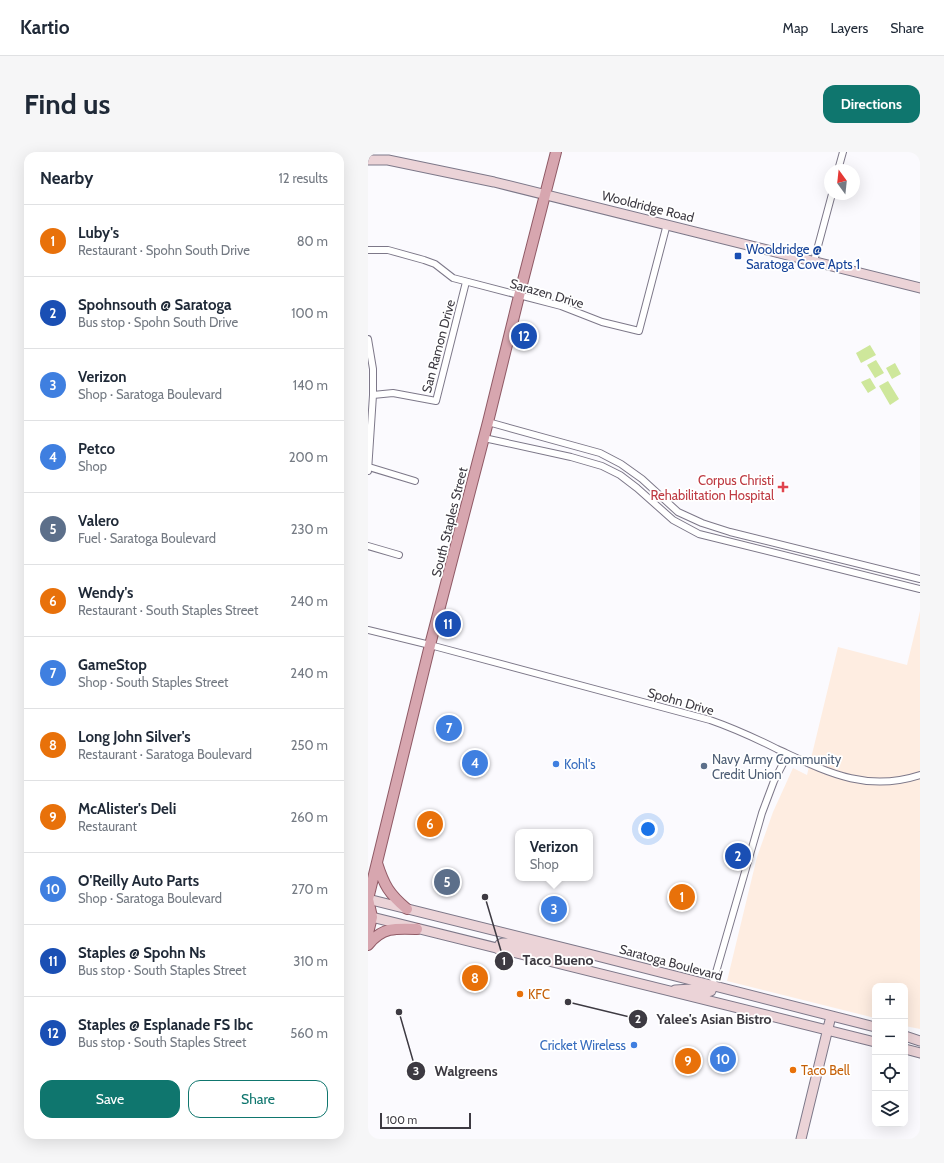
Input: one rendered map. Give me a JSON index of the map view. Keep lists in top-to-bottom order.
{
  "streets": {
    "main road": ["Wooldridge Road", "South Staples Street", "Saratoga Boulevard"],
    "street": ["Sarazen Drive", "San Ramon Drive", "Spohn Drive"]
  },
  "crossings": [
    ["Wooldridge Road", "Sarazen Drive"],
    ["Wooldridge Road", "South Staples Street"],
    ["Sarazen Drive", "San Ramon Drive"],
    ["Sarazen Drive", "South Staples Street"],
    ["South Staples Street", "Spohn Drive"],
    ["South Staples Street", "Saratoga Boulevard"]
  ],
  "places": {
    "transit": ["Wooldridge @ Saratoga Cove Apts 1"],
    "health": ["Corpus Christi Rehabilitation Hospital"],
    "other": [
      "Kohl's",
      "Navy Army Community Credit Union",
      "Taco Bueno",
      "KFC",
      "Yalee's Asian Bistro",
      "Walgreens",
      "Cricket Wireless",
      "Taco Bell"
    ]
  },
  "scale_bar": "100 m",
  "north": "top",
  "page": {
    "header": "Kartio",
    "nav": ["Map", "Layers", "Share"],
    "buttons": [
      "Directions",
      ["Save", "Share"]
    ],
    "title": "Find us",
    "heading": ["Nearby", "12 results"],
    "list": [
      {
        "mark": "1",
        "name": "Luby's",
        "note": "Restaurant · Spohn South Drive",
        "value": "80 m"
      },
      {
        "mark": "2",
        "name": "Spohnsouth @ Saratoga",
        "note": "Bus stop · Spohn South Drive",
        "value": "100 m"
      },
      {
        "mark": "3",
        "name": "Verizon",
        "note": "Shop · Saratoga Boulevard",
        "value": "140 m"
      },
      {
        "mark": "4",
        "name": "Petco",
        "note": "Shop",
        "value": "200 m"
      },
      {
        "mark": "5",
        "name": "Valero",
        "note": "Fuel · Saratoga Boulevard",
        "value": "230 m"
      },
      {
        "mark": "6",
        "name": "Wendy's",
        "note": "Restaurant · South Staples Street",
        "value": "240 m"
      },
      {
        "mark": "7",
        "name": "GameStop",
        "note": "Shop · South Staples Street",
        "value": "240 m"
      },
      {
        "mark": "8",
        "name": "Long John Silver's",
        "note": "Restaurant · Saratoga Boulevard",
        "value": "250 m"
      },
      {
        "mark": "9",
        "name": "McAlister's Deli",
        "note": "Restaurant",
        "value": "260 m"
      },
      {
        "mark": "10",
        "name": "O'Reilly Auto Parts",
        "note": "Shop · Saratoga Boulevard",
        "value": "270 m"
      },
      {
        "mark": "11",
        "name": "Staples @ Spohn Ns",
        "note": "Bus stop · South Staples Street",
        "value": "310 m"
      },
      {
        "mark": "12",
        "name": "Staples @ Esplanade FS Ibc",
        "note": "Bus stop · South Staples Street",
        "value": "560 m"
      }
    ],
    "pins": [
      "12",
      "11",
      "7",
      "4",
      "6",
      "2",
      "5",
      "1",
      "3",
      "8",
      "10",
      "9"
    ],
    "popup": ["Verizon", "Shop"],
    "map_buttons": ["+", "−"],
    "scale": "100 m"
  }
}
